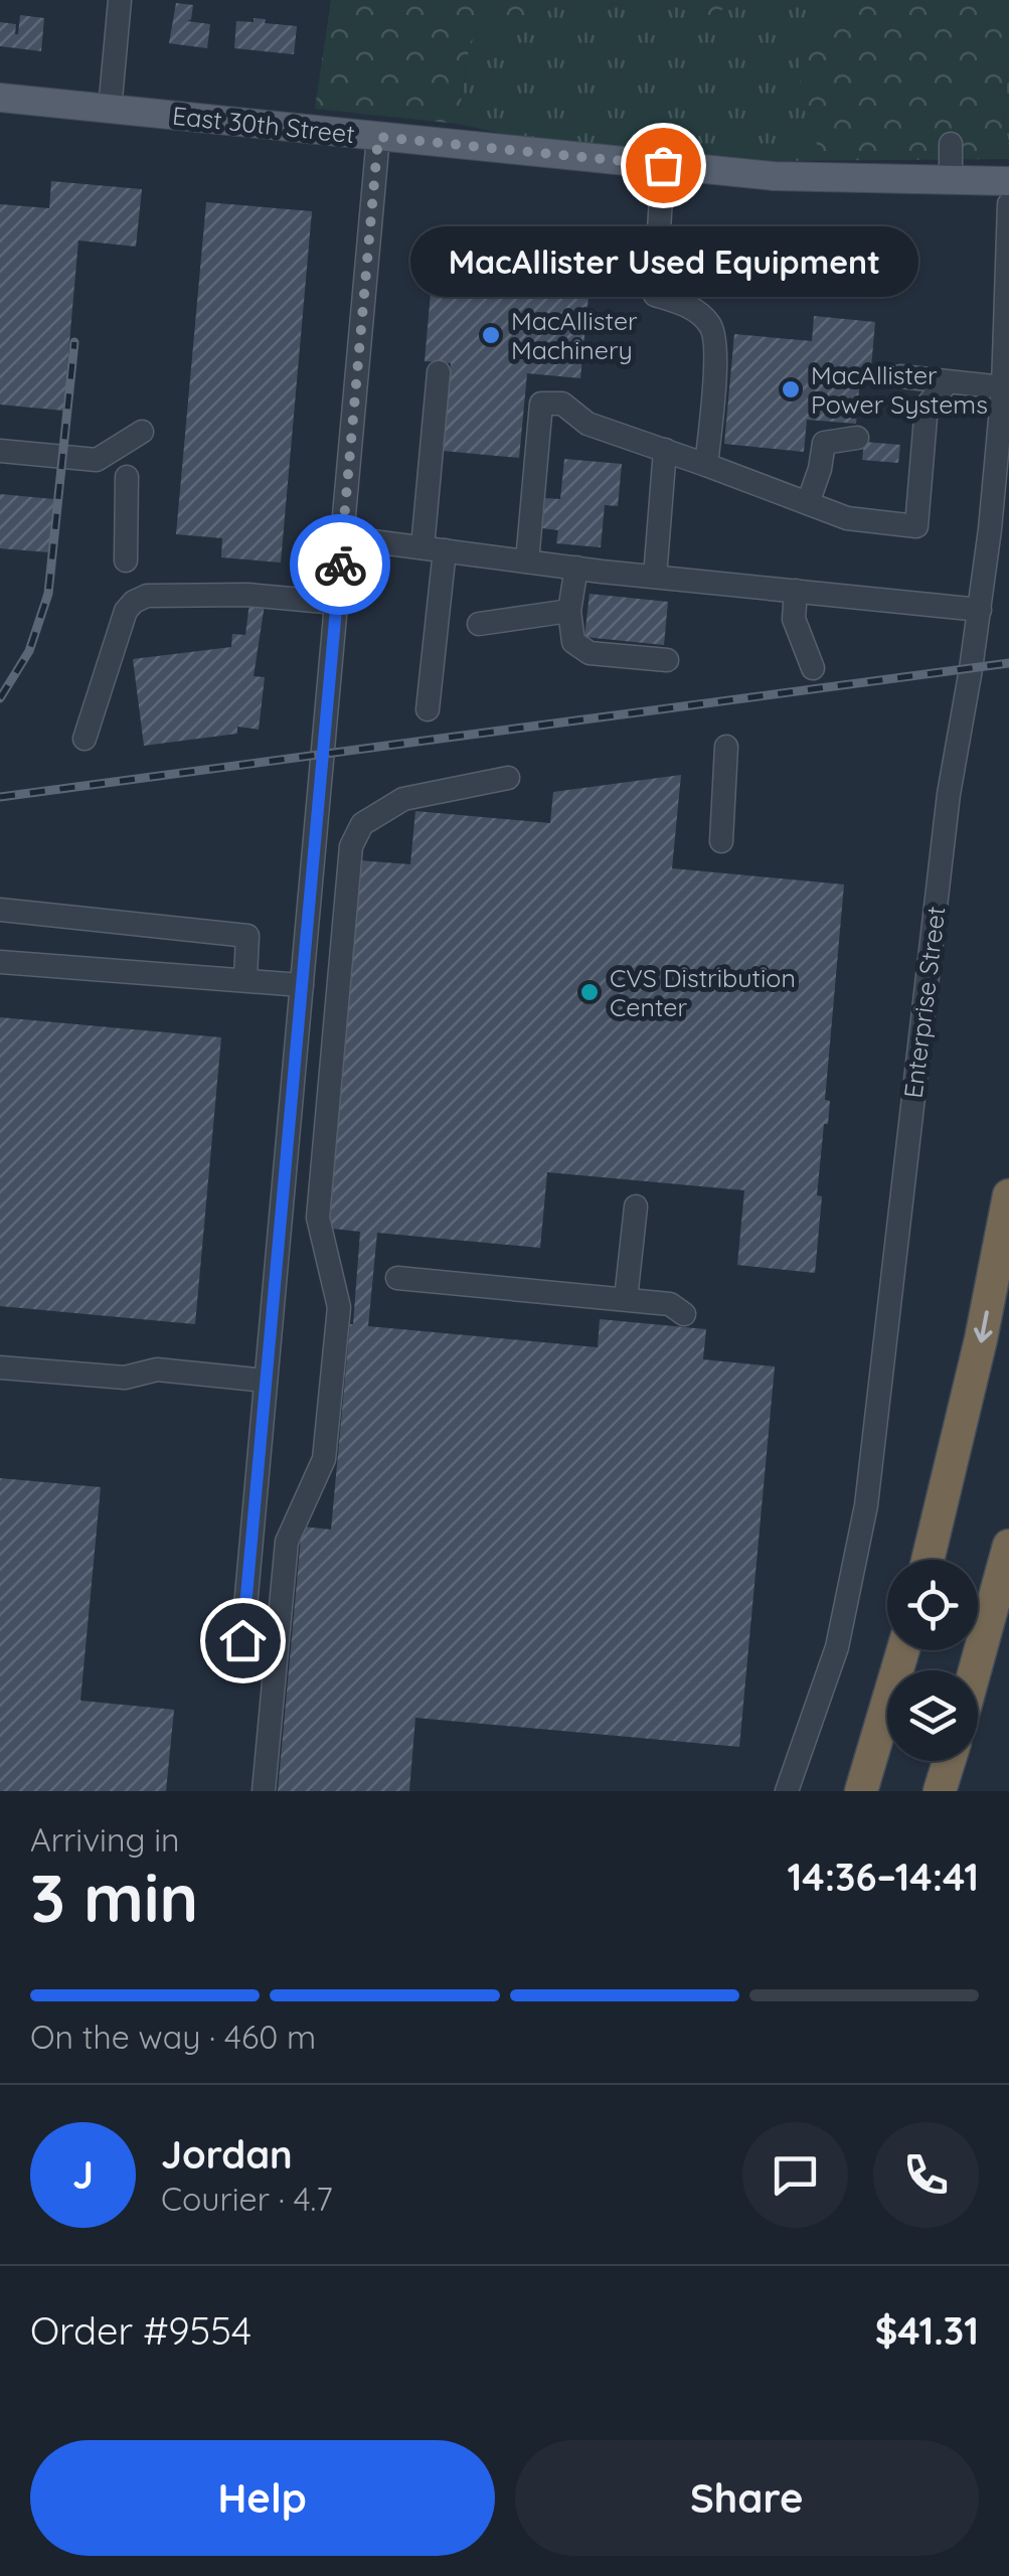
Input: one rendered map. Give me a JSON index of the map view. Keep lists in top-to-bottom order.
{
  "streets": {
    "main road": ["East 30th Street"],
    "street": ["Enterprise Street"]
  },
  "places": [
    "MacAllister Used Equipment",
    "MacAllister Machinery",
    "MacAllister Power Systems",
    "CVS Distribution Center"
  ],
  "page": {
    "bubble": "MacAllister Used Equipment",
    "heading": ["3 min", "Arriving in", "14:36–14:41"],
    "panel": [
      "Jordan",
      "Courier · 4.7",
      "Order #9554",
      "$41.31"
    ],
    "bar": "On the way · 460 m",
    "round": "J",
    "buttons": ["Help", "Share"]
  }
}
